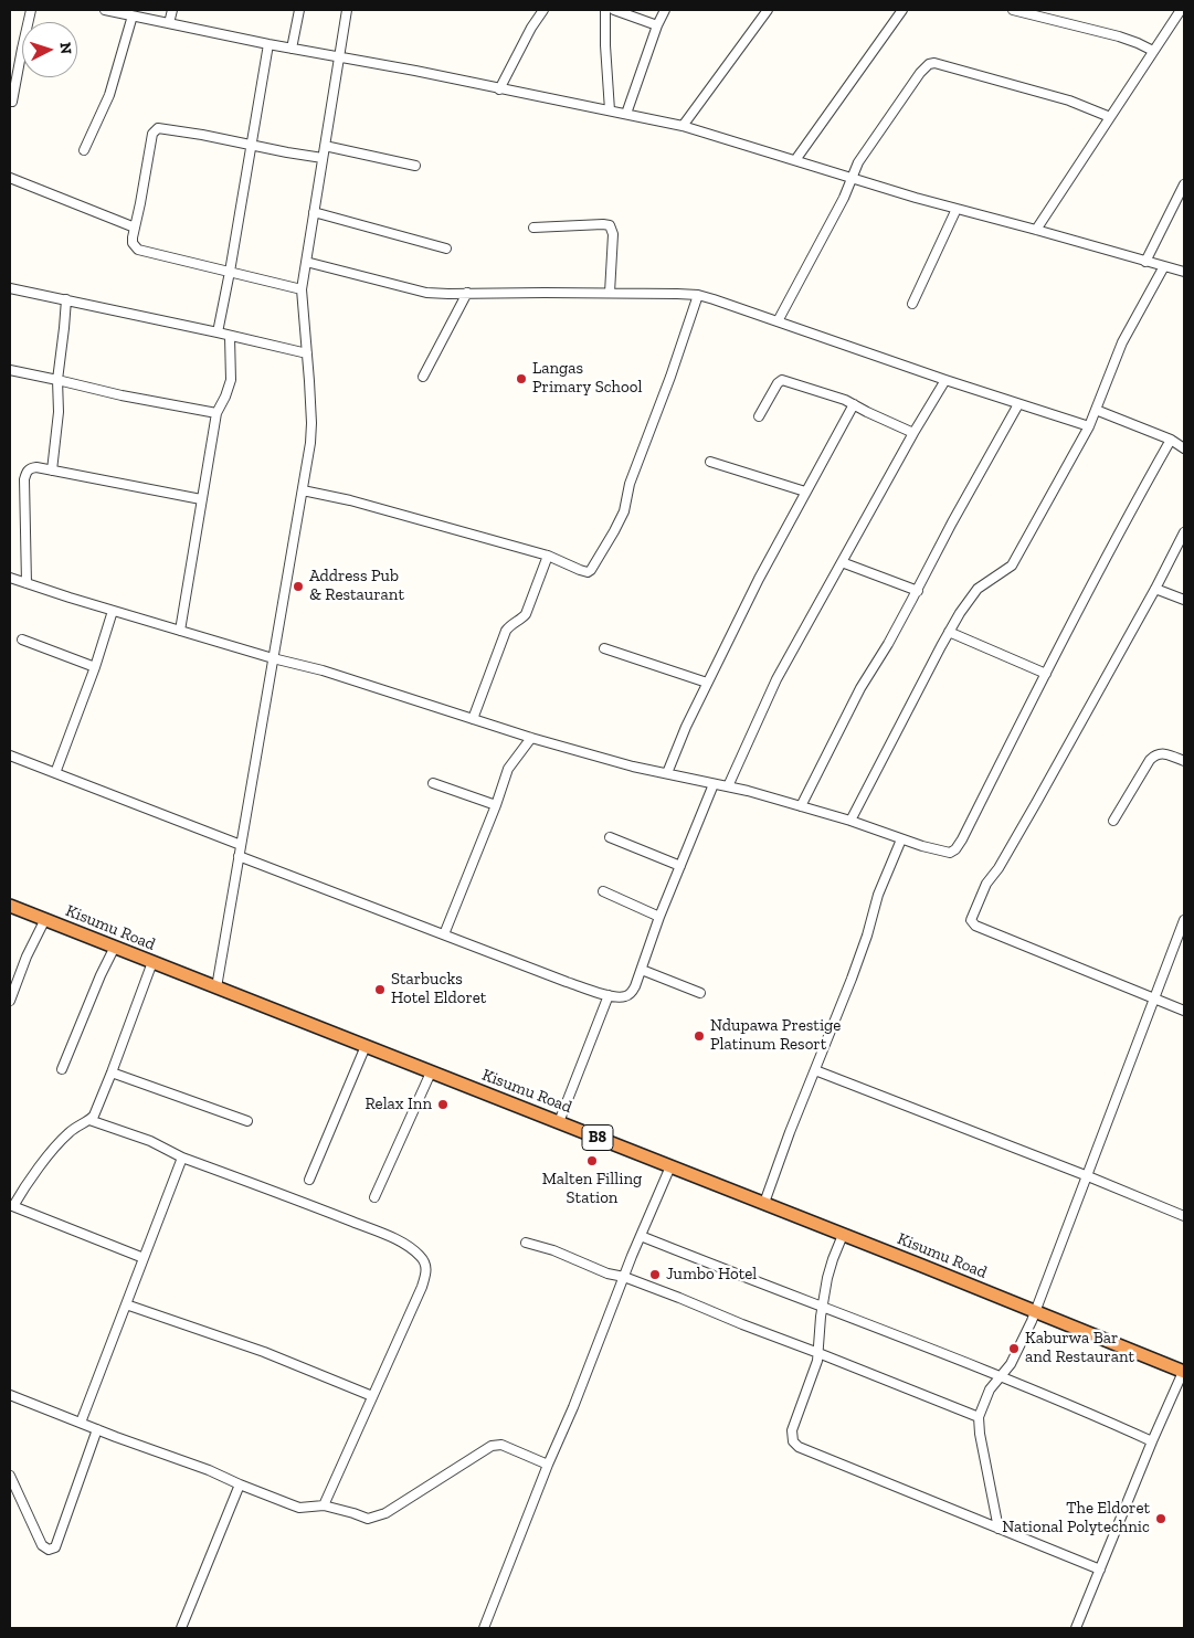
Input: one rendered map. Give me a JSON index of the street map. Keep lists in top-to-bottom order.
{
  "streets": {
    "highway": ["Kisumu Road", "B8"]
  },
  "places": [
    "Langas Primary School",
    "Address Pub & Restaurant",
    "Starbucks Hotel Eldoret",
    "Ndupawa Prestige Platinum Resort",
    "Relax Inn",
    "Malten Filling Station",
    "Jumbo Hotel",
    "Kaburwa Bar and Restaurant",
    "The Eldoret National Polytechnic"
  ],
  "north": "right"
}
